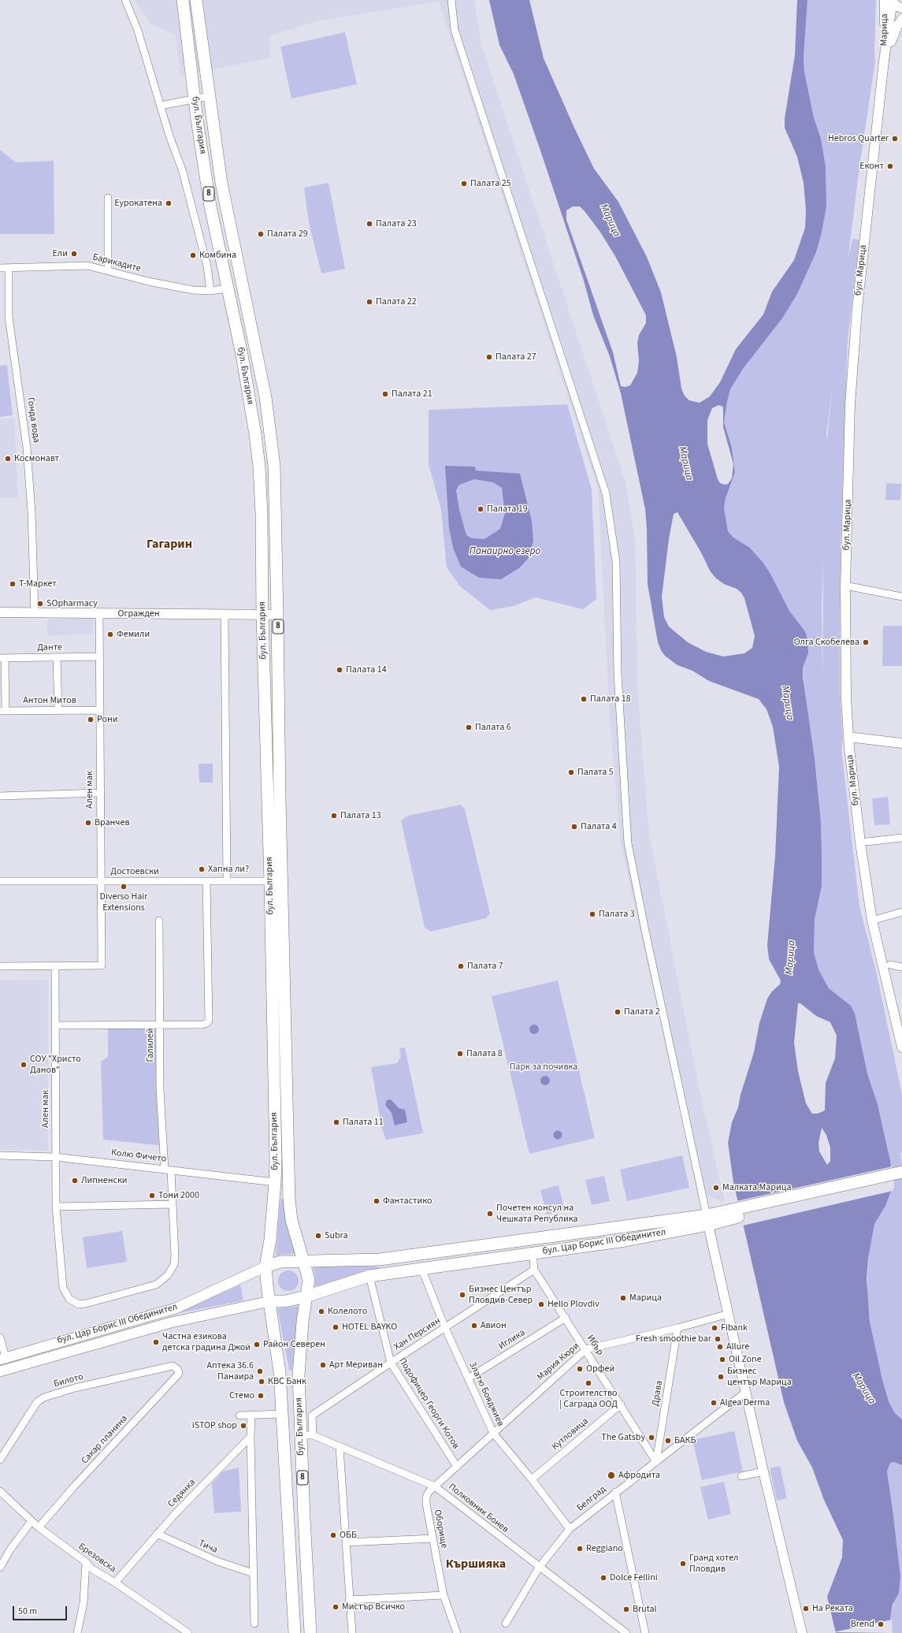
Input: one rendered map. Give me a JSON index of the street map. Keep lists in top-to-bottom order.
{
  "streets": {
    "main road": ["бул. България", "8", "бул. Цар Борис III Обединител"],
    "street": [
      "Барикадите",
      "бул. Марица",
      "Гонда вода",
      "Огражден",
      "Данте",
      "Антон Митов",
      "Ален мак",
      "Достоевски",
      "Галилей",
      "Колю Фичето",
      "Хан Персиян",
      "Иглика",
      "Ибър",
      "Мария Кюри",
      "Билото",
      "Драва",
      "Златю Бояджиев",
      "Подофицер Георги Котов",
      "Кутловица",
      "Сакар планина",
      "Седянка",
      "Белград",
      "Полковник Бонев",
      "Оборище",
      "Тича",
      "Брезовска"
    ]
  },
  "crossings": [
    ["бул. България", "8"],
    ["бул. България", "Барикадите"],
    ["бул. България", "Огражден"],
    ["бул. България", "Достоевски"],
    ["бул. България", "Колю Фичето"],
    ["бул. България", "бул. Цар Борис III Обединител"],
    ["бул. България", "Полковник Бонев"],
    ["8", "Огражден"],
    ["8", "бул. Цар Борис III Обединител"],
    ["Барикадите", "Гонда вода"],
    ["Гонда вода", "Огражден"],
    ["Огражден", "Ален мак"],
    ["Данте", "Ален мак"],
    ["Антон Митов", "Ален мак"],
    ["Ален мак", "Достоевски"],
    ["Ален мак", "Галилей"],
    ["Ален мак", "Колю Фичето"],
    ["Галилей", "Колю Фичето"],
    ["бул. Цар Борис III Обединител", "Ибър"],
    ["бул. Цар Борис III Обединител", "Златю Бояджиев"],
    ["бул. Цар Борис III Обединител", "Подофицер Георги Котов"],
    ["Хан Персиян", "Ибър"],
    ["Хан Персиян", "Златю Бояджиев"],
    ["Хан Персиян", "Подофицер Георги Котов"],
    ["Хан Персиян", "Полковник Бонев"],
    ["Иглика", "Ибър"],
    ["Иглика", "Златю Бояджиев"],
    ["Ибър", "Мария Кюри"],
    ["Ибър", "Драва"],
    ["Ибър", "Кутловица"],
    ["Ибър", "Белград"],
    ["Мария Кюри", "Драва"],
    ["Мария Кюри", "Златю Бояджиев"],
    ["Мария Кюри", "Подофицер Георги Котов"],
    ["Мария Кюри", "Полковник Бонев"],
    ["Мария Кюри", "Оборище"],
    ["Билото", "Сакар планина"],
    ["Драва", "Белград"],
    ["Златю Бояджиев", "Кутловица"],
    ["Златю Бояджиев", "Белград"],
    ["Сакар планина", "Брезовска"],
    ["Седянка", "Тича"],
    ["Седянка", "Брезовска"],
    ["Белград", "Полковник Бонев"],
    ["Полковник Бонев", "Оборище"]
  ],
  "districts": ["Гагарин", "Кършияка"],
  "water": ["Марица", "Панаирно езеро"],
  "parks": ["Парк за почивка"],
  "places": [
    "Hebros Quarter",
    "Еконт",
    "Палата 25",
    "Еурокатена",
    "Палата 23",
    "Палата 29",
    "Ели",
    "Комбина",
    "Палата 22",
    "Палата 27",
    "Палата 21",
    "Космонавт",
    "Палата 19",
    "Т-Маркет",
    "SOpharmacy",
    "Фемили",
    "Олга Скобелева",
    "Палата 14",
    "Палата 18",
    "Рони",
    "Палата 6",
    "Палата 5",
    "Палата 13",
    "Вранчев",
    "Палата 4",
    "Хапна ли?",
    "Diverso Hair Extensions",
    "Палата 3",
    "Палата 7",
    "Палата 2",
    "Палата 8",
    "СОУ \"Христо Данов\"",
    "Палата 11",
    "Липненски",
    "Малката Марица",
    "Тони 2000",
    "Фантастико",
    "Почетен консул на Чешката Република",
    "Subra",
    "Бизнес Център Пловдив-Север",
    "Марица",
    "Hello Plovdiv",
    "Колелото",
    "Авион",
    "HOTEL BAYKO",
    "Fibank",
    "Fresh smoothie bar",
    "Частна езикова детска градина Джой",
    "Район Северен",
    "Allure",
    "Oil Zone",
    "Арт Мериван",
    "Орфей",
    "Аптека 36.6 Панаира",
    "Бизнес център Марица",
    "КВС Банк",
    "Строителство | Саграда ООД",
    "Стемо",
    "Algea Derma",
    "iSTOP shop",
    "The Gatsby",
    "БАКБ",
    "Афродита",
    "ОББ",
    "Reggiano",
    "Гранд хотел Пловдив",
    "Dolce Fellini",
    "Мистър Всичко",
    "На Реката",
    "Brutal",
    "Brend"
  ],
  "scale_bar": "50 m"
}
